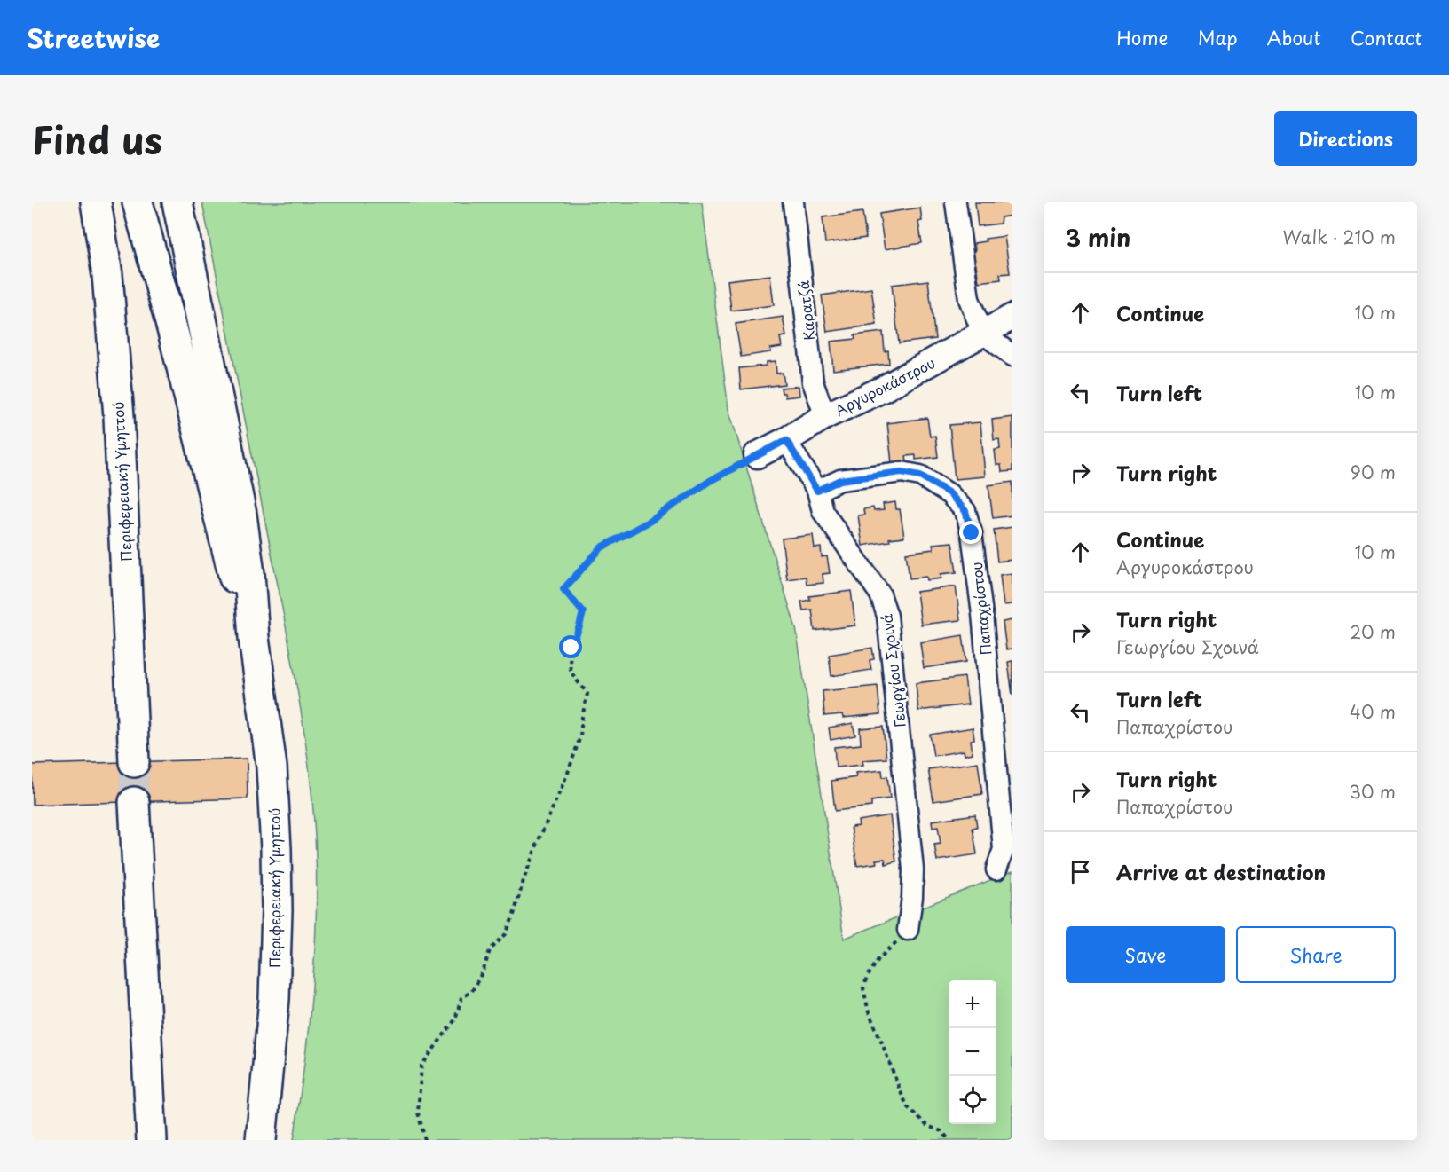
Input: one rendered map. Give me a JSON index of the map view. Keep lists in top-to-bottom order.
{
  "streets": {
    "highway": ["Περιφερειακή Υμηττού"],
    "street": [
      "Καρατζά",
      "Αργυροκάστρου",
      "Παπαχρίστου",
      "Γεωργίου Σχοινά"
    ]
  },
  "crossings": [
    ["Καρατζά", "Αργυροκάστρου"],
    ["Αργυροκάστρου", "Γεωργίου Σχοινά"],
    ["Παπαχρίστου", "Γεωργίου Σχοινά"]
  ],
  "page": {
    "header": "Streetwise",
    "nav": [
      "Home",
      "Map",
      "About",
      "Contact"
    ],
    "title": "Find us",
    "buttons": [
      "Directions",
      ["Save", "Share"]
    ],
    "heading": ["3 min", "Walk · 210 m"],
    "list": [
      ["Continue", "10 m"],
      ["Turn left", "10 m"],
      ["Turn right", "90 m"],
      ["Continue", "Αργυροκάστρου", "10 m"],
      ["Turn right", "Γεωργίου Σχοινά", "20 m"],
      ["Turn left", "Παπαχρίστου", "40 m"],
      ["Turn right", "Παπαχρίστου", "30 m"],
      "Arrive at destination"
    ],
    "map_buttons": ["+", "−"]
  }
}
